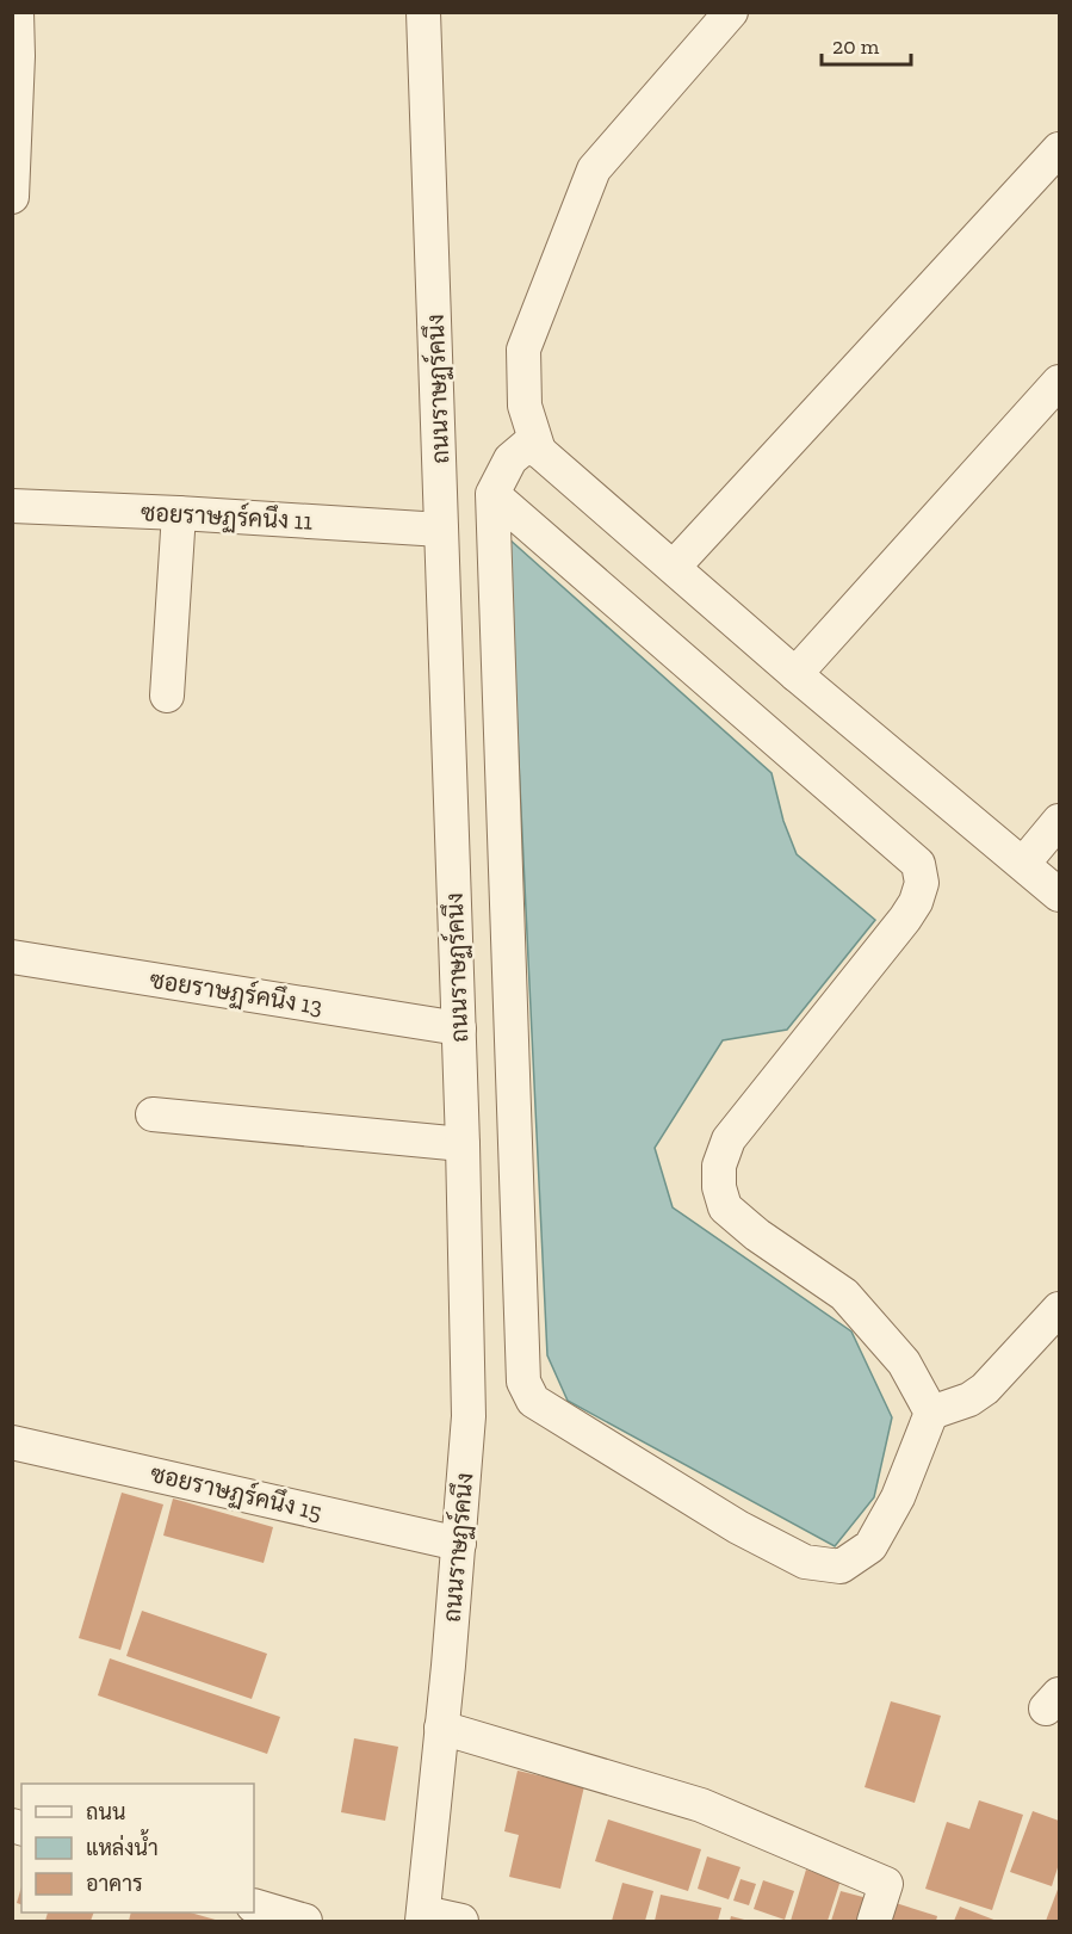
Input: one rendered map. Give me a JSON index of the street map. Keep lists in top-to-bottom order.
{
  "streets": {
    "street": [
      "ถนนราษฏร์คนึง",
      "ซอยราษฏร์คนึง 11",
      "ซอยราษฏร์คนึง 13",
      "ซอยราษฏร์คนึง 15"
    ]
  },
  "crossings": [
    ["ถนนราษฏร์คนึง", "ซอยราษฏร์คนึง 11"],
    ["ถนนราษฏร์คนึง", "ซอยราษฏร์คนึง 13"],
    ["ถนนราษฏร์คนึง", "ซอยราษฏร์คนึง 15"]
  ],
  "legend": ["ถนน", "แหล่งน้ำ", "อาคาร"],
  "scale_bar": "20 m"
}
